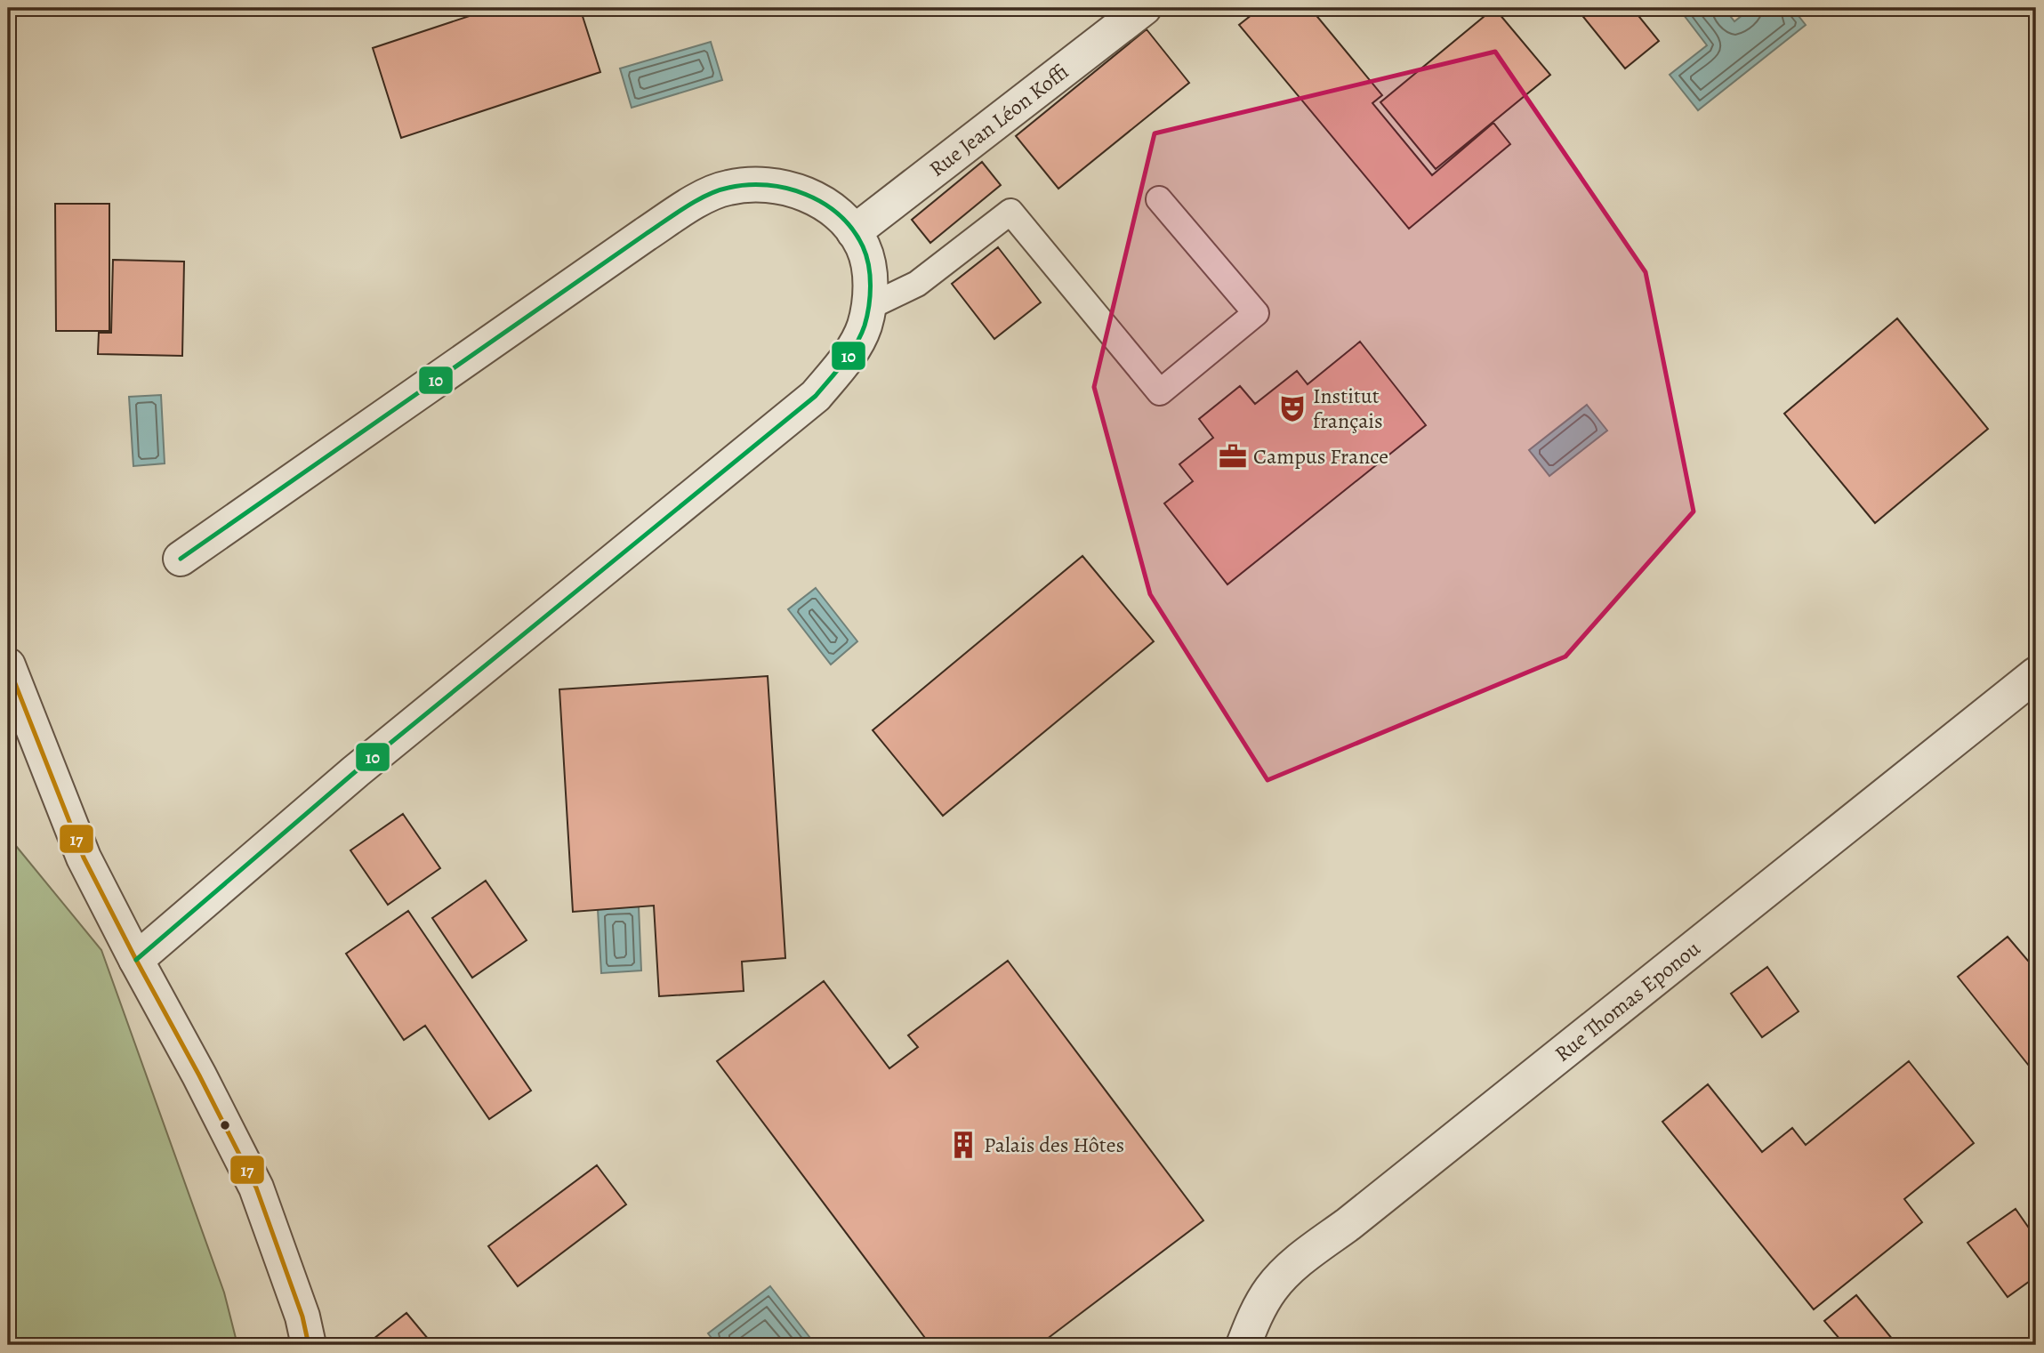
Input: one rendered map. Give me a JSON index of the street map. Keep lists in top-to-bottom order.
{
  "streets": {
    "street": ["Rue Jean Léon Koffi", "Rue Thomas Eponou"]
  },
  "places": {
    "theatre": ["Institut français"],
    "office": ["Campus France"],
    "building": ["Palais des Hôtes"]
  },
  "lines": ["transit line 10", "transit line 17"]
}
